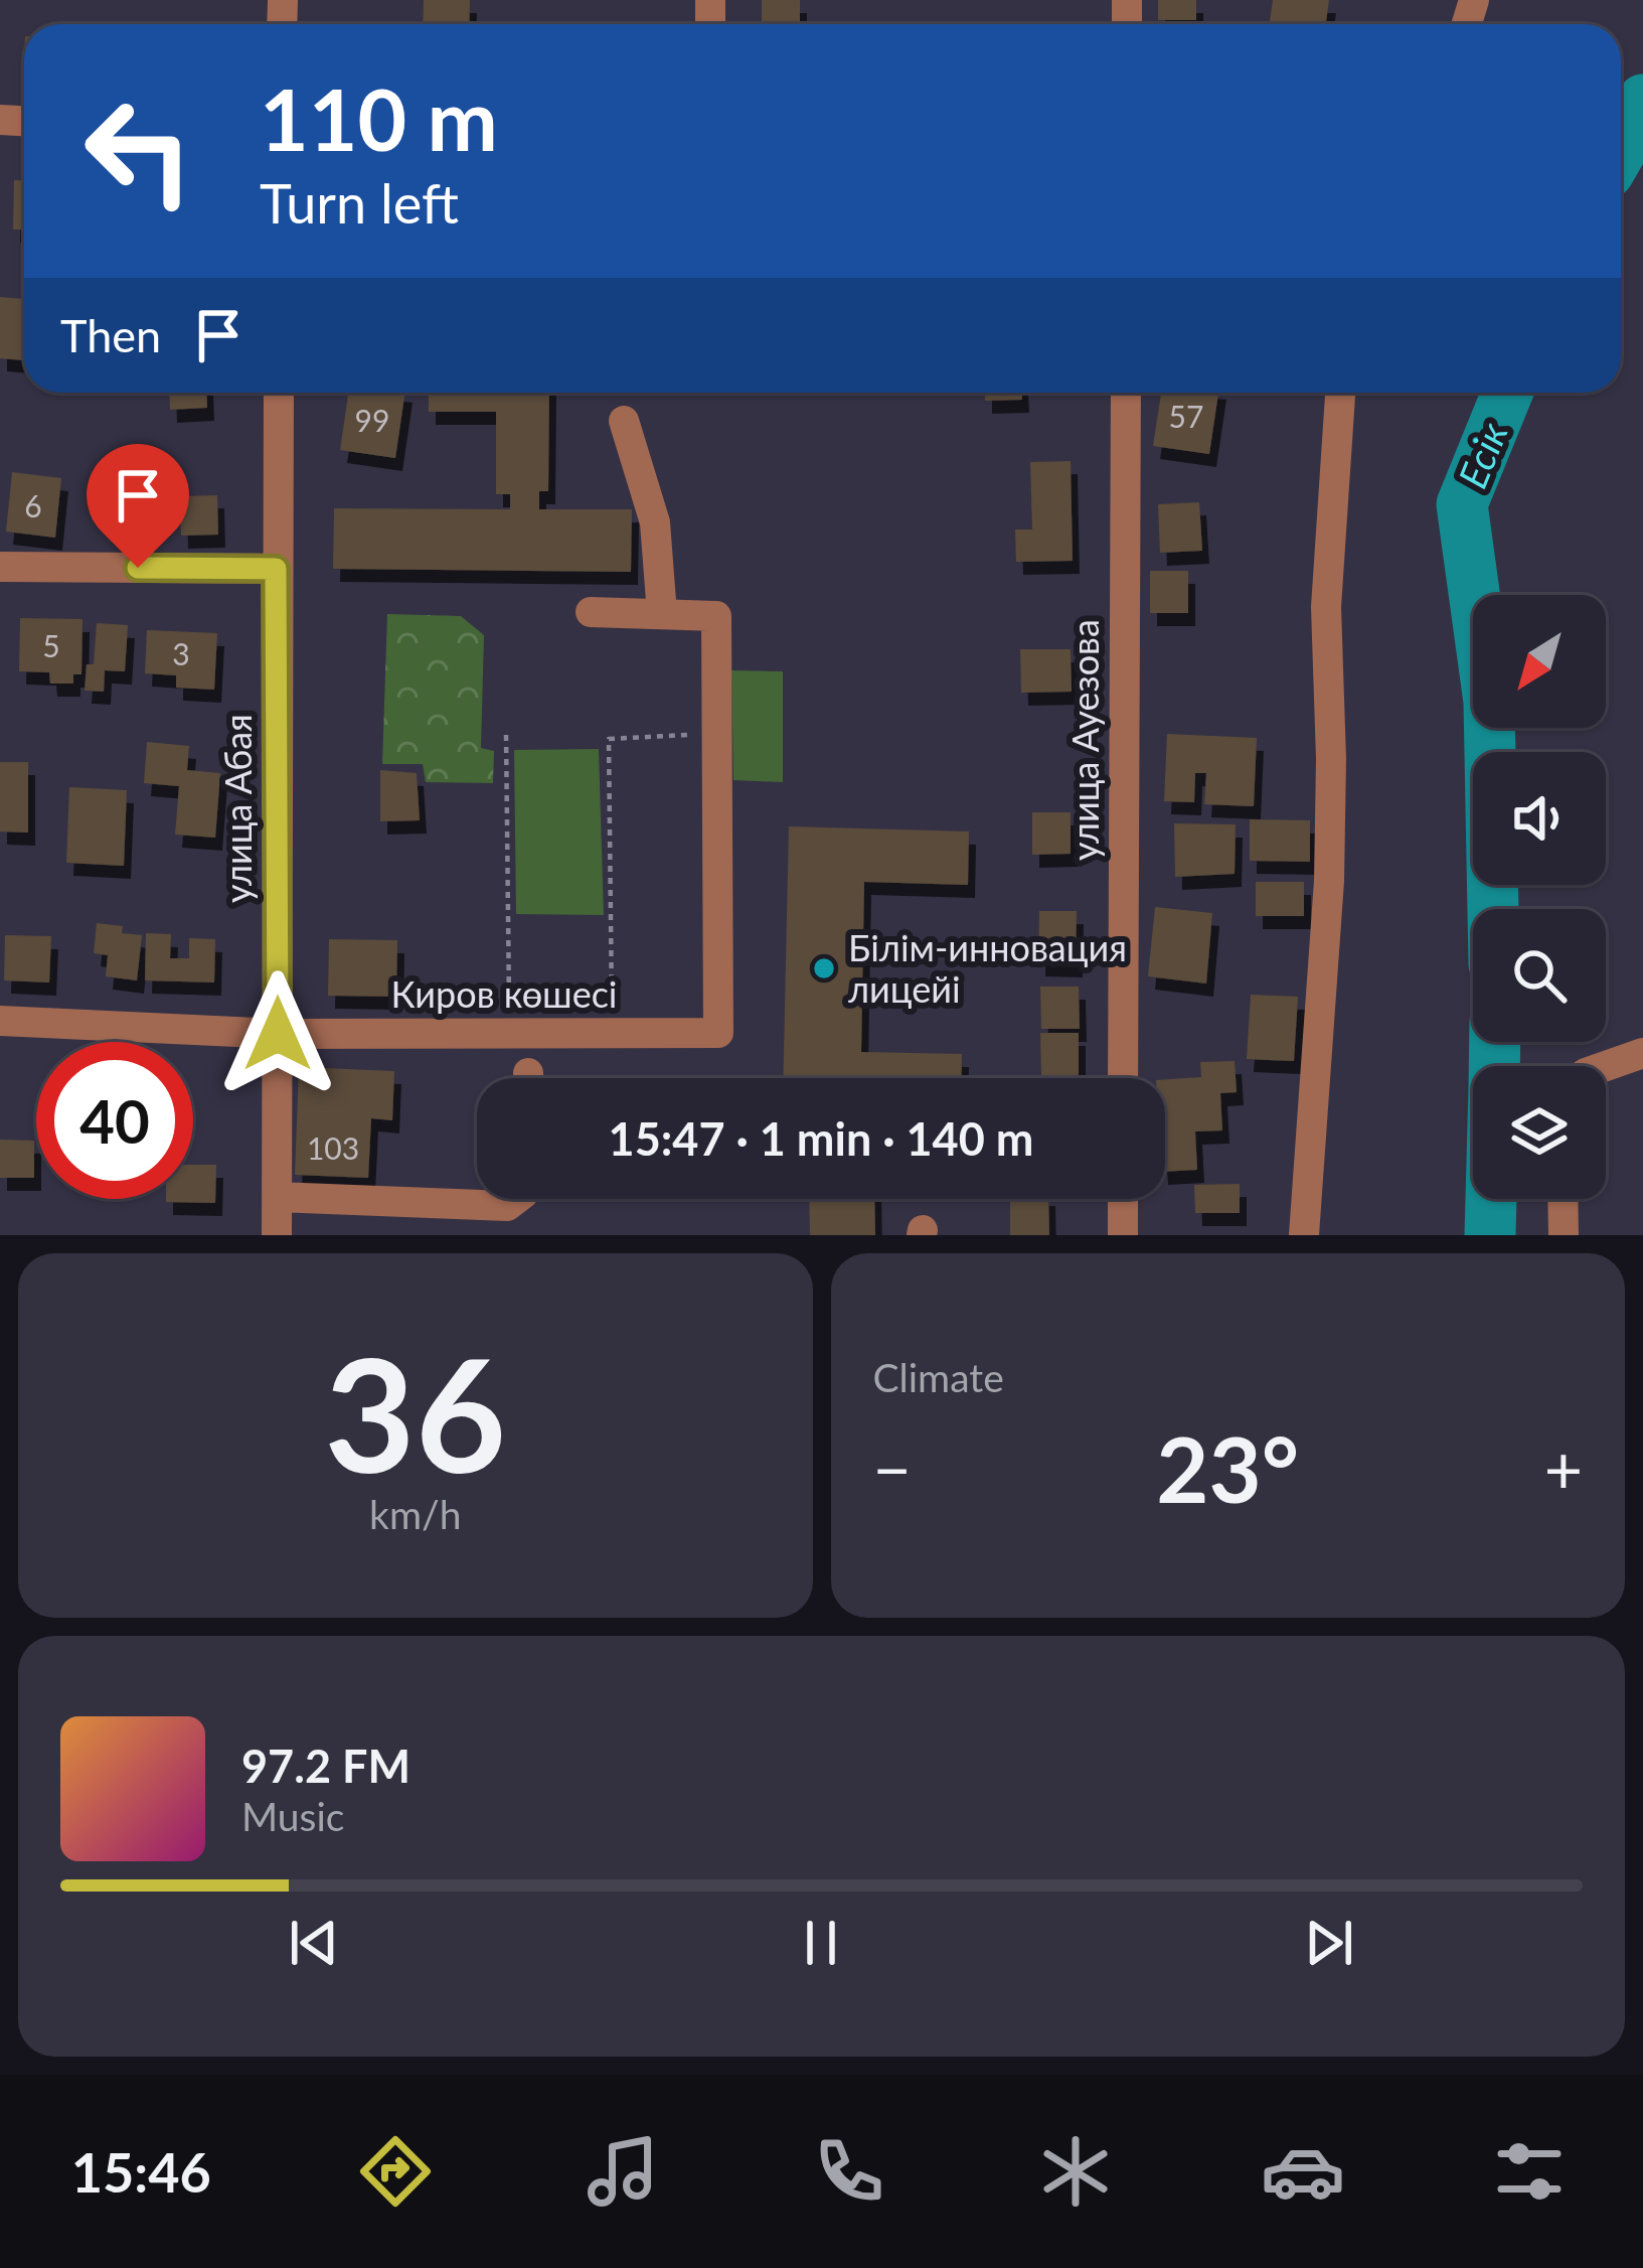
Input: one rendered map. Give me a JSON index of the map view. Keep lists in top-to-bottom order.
{
  "streets": {
    "street": ["улица Ауезова", "улица Абая", "Киров көшесі"]
  },
  "crossings": [
    ["улица Абая", "Киров көшесі"]
  ],
  "water": ["Есік"],
  "places": ["Білім-инновация лицейі"],
  "house_numbers": [
    "57",
    "99",
    "6",
    "5",
    "3",
    "103"
  ],
  "north": "bottom left",
  "page": {
    "turn": ["110 m", "Turn left"],
    "then": "Then",
    "limit": "40",
    "trip": "15:47 · 1 min · 140 m",
    "tile": [
      ["36", "km/h"],
      "Climate"
    ],
    "heat": ["−", "23°", "+"],
    "song": ["97.2 FM", "Music"],
    "tabs": "15:46"
  }
}
